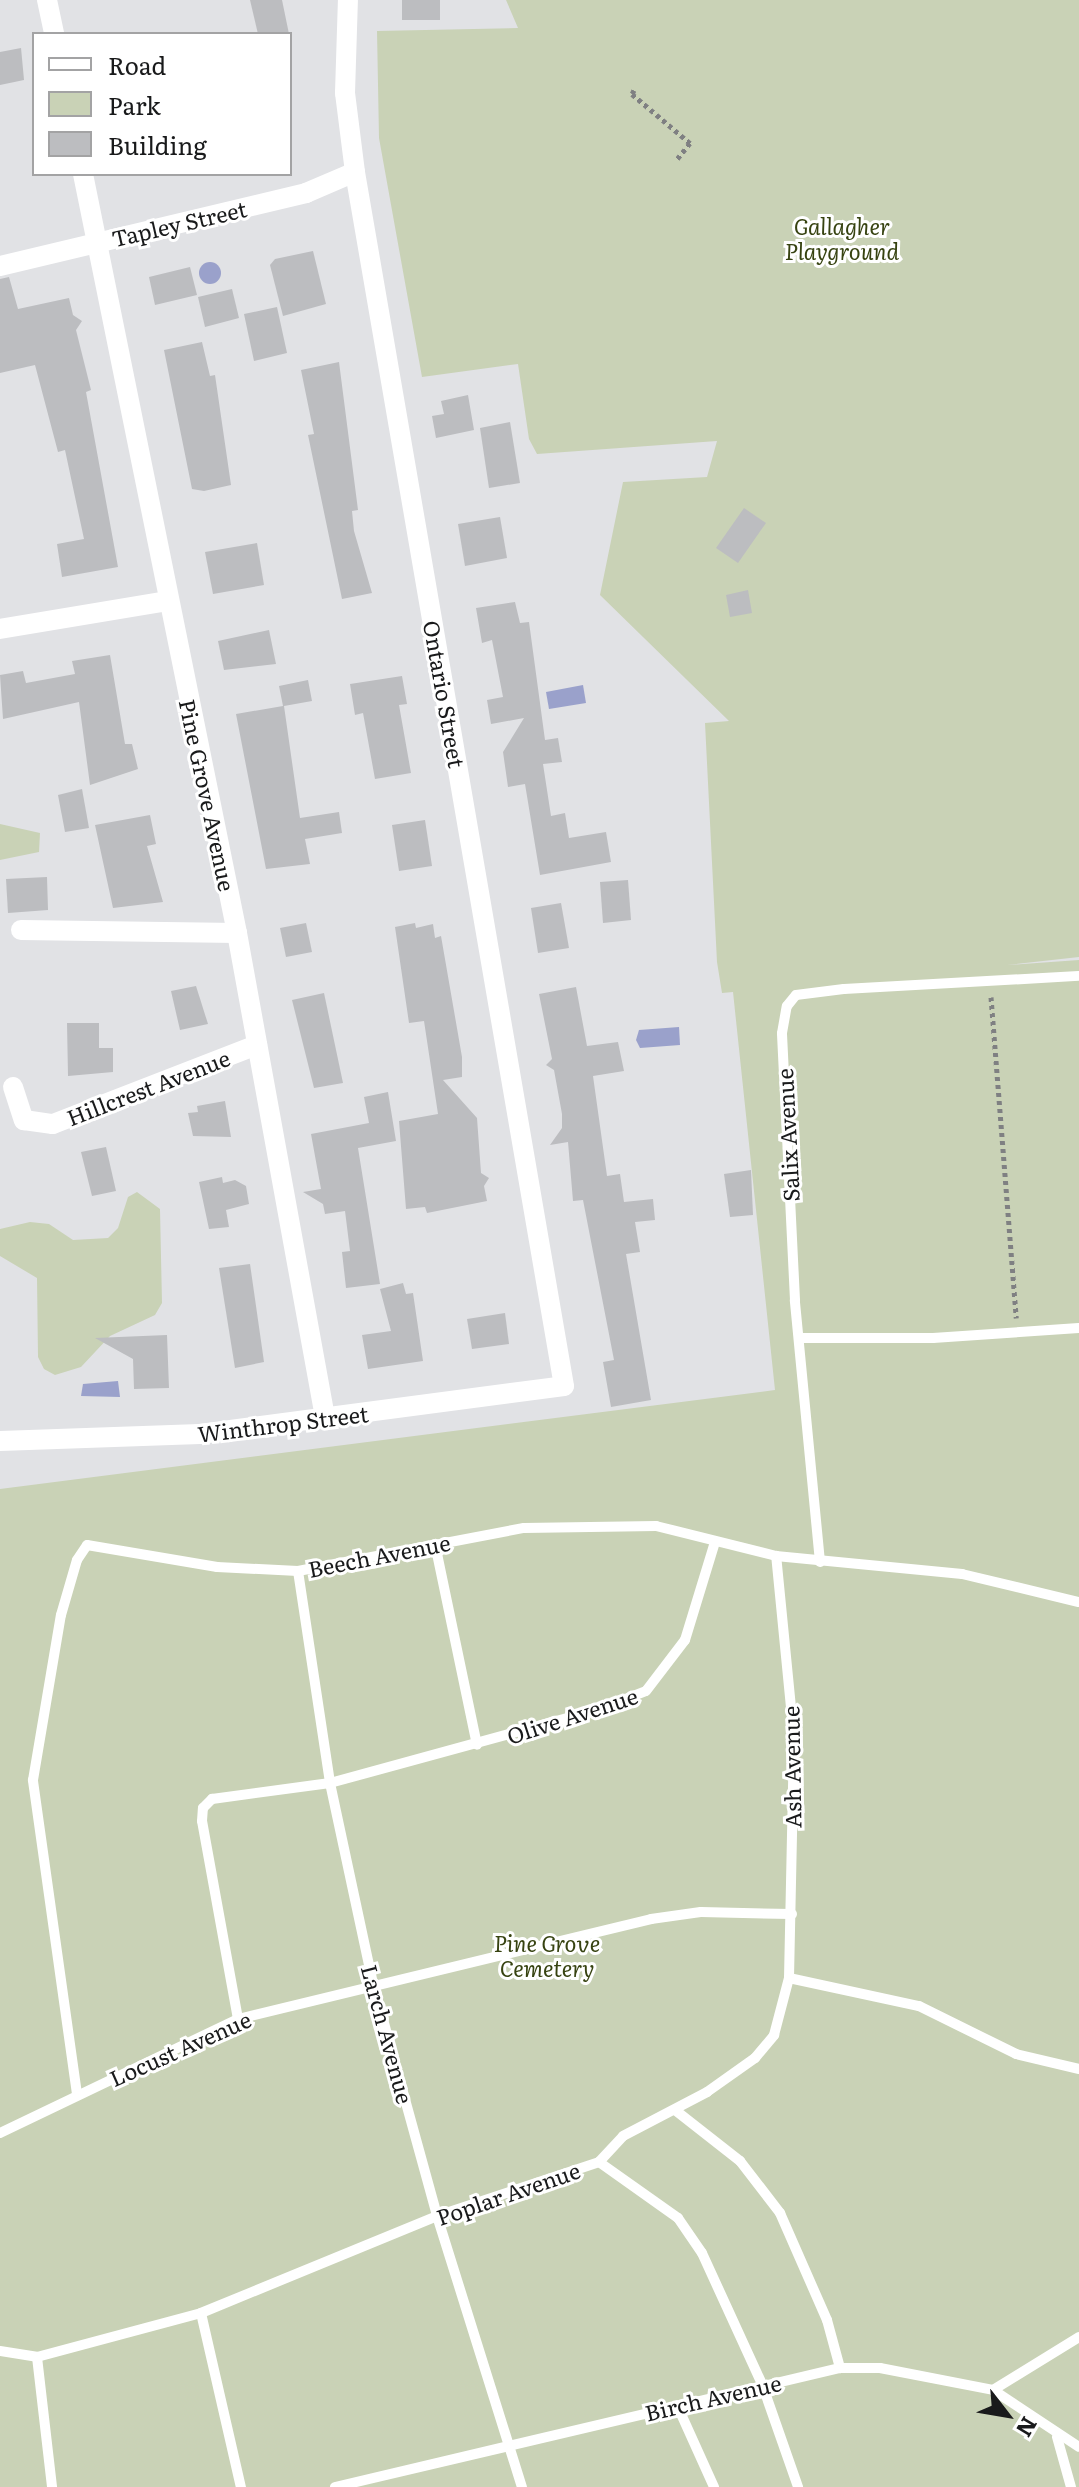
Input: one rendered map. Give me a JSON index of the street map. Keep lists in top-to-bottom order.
{
  "streets": {
    "street": [
      "Tapley Street",
      "Ontario Street",
      "Pine Grove Avenue",
      "Hillcrest Avenue",
      "Winthrop Street"
    ],
    "lane": [
      "Salix Avenue",
      "Beech Avenue",
      "Olive Avenue",
      "Ash Avenue",
      "Larch Avenue",
      "Locust Avenue",
      "Poplar Avenue",
      "Birch Avenue"
    ]
  },
  "crossings": [
    ["Tapley Street", "Ontario Street"],
    ["Tapley Street", "Pine Grove Avenue"],
    ["Ontario Street", "Winthrop Street"],
    ["Pine Grove Avenue", "Hillcrest Avenue"],
    ["Pine Grove Avenue", "Winthrop Street"],
    ["Salix Avenue", "Beech Avenue"],
    ["Beech Avenue", "Olive Avenue"],
    ["Beech Avenue", "Ash Avenue"],
    ["Beech Avenue", "Larch Avenue"],
    ["Beech Avenue", "Locust Avenue"],
    ["Olive Avenue", "Larch Avenue"],
    ["Olive Avenue", "Locust Avenue"],
    ["Ash Avenue", "Locust Avenue"],
    ["Ash Avenue", "Poplar Avenue"],
    ["Larch Avenue", "Locust Avenue"],
    ["Larch Avenue", "Poplar Avenue"],
    ["Larch Avenue", "Birch Avenue"]
  ],
  "parks": ["Gallagher Playground", "Pine Grove Cemetery"],
  "legend": ["Road", "Park", "Building"],
  "north": "bottom right"
}
